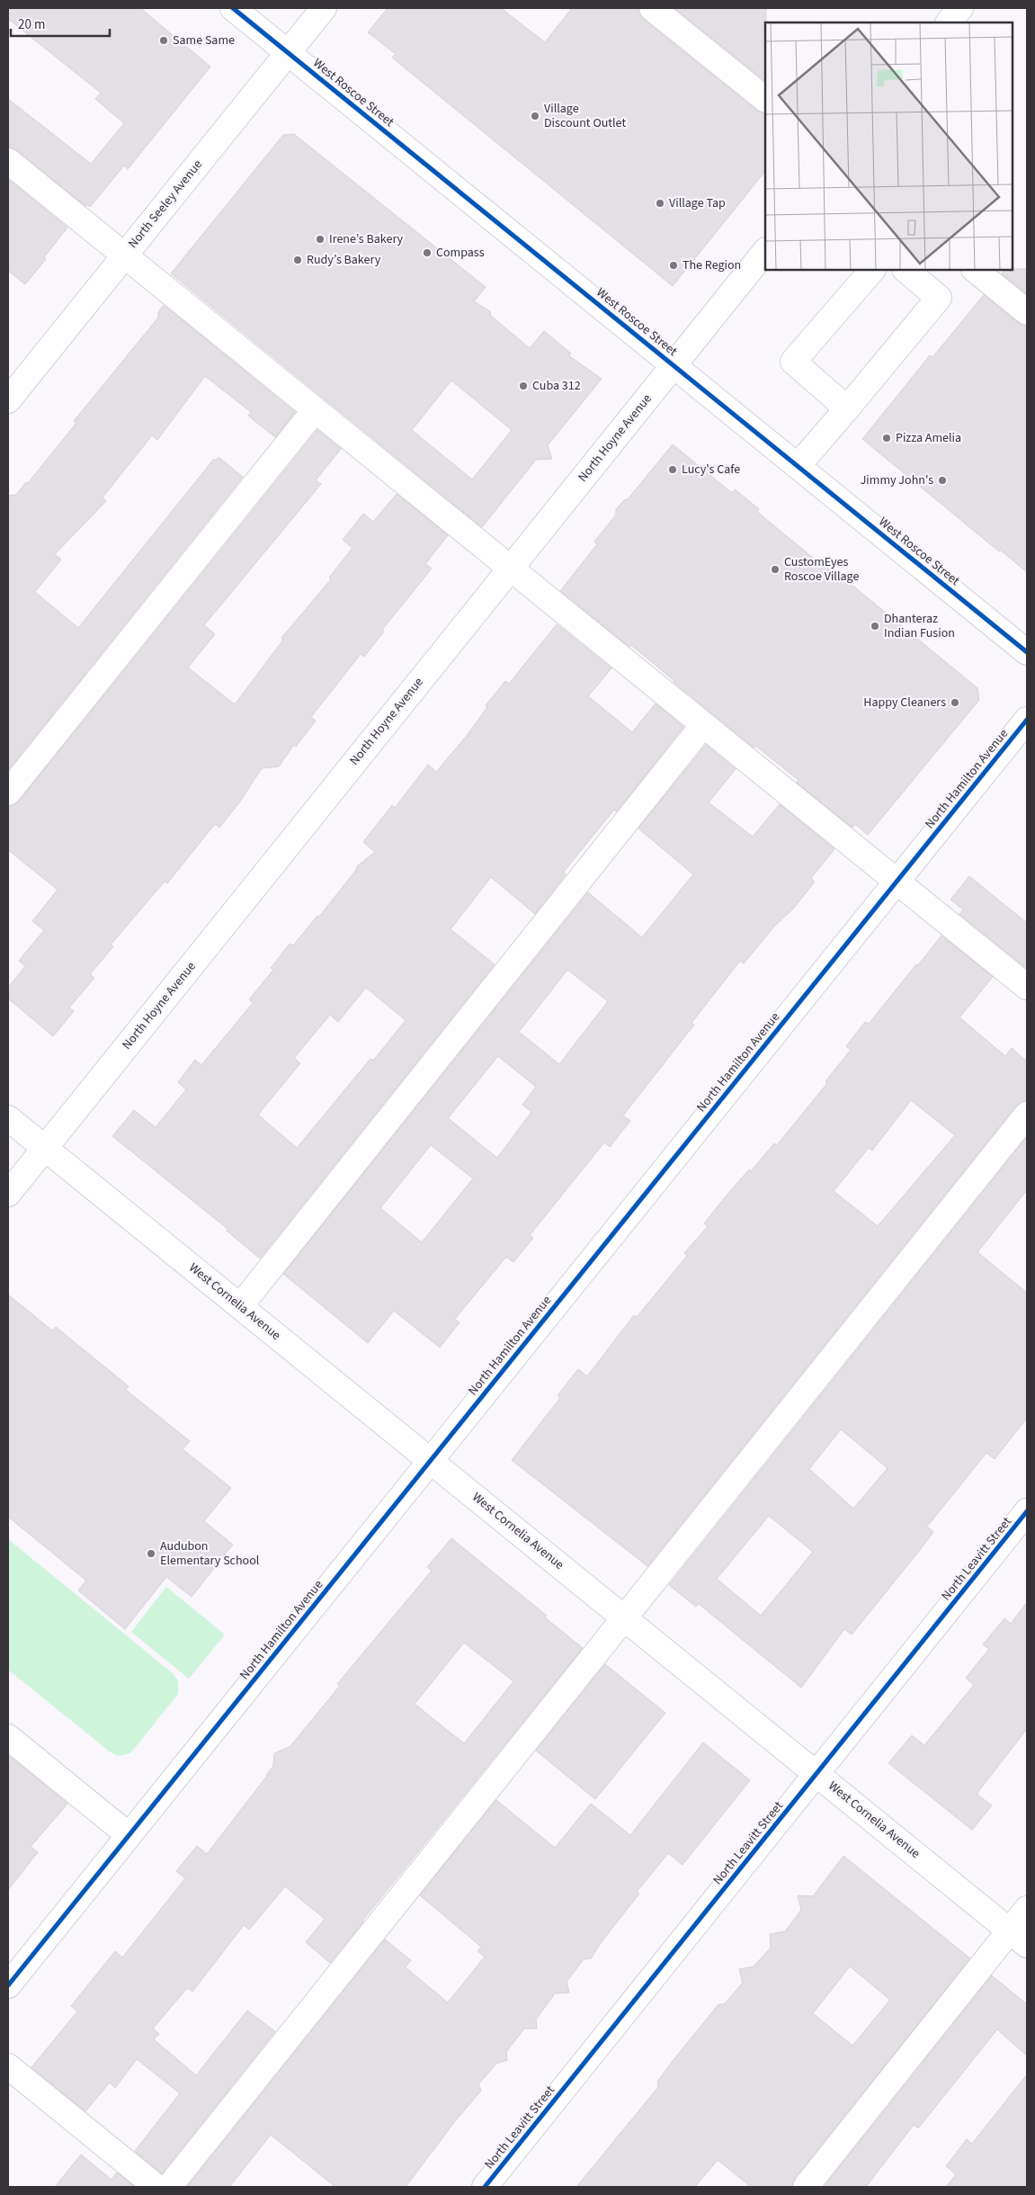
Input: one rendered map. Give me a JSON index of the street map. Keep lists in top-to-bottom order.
{
  "streets": {
    "street": [
      "West Roscoe Street",
      "North Seeley Avenue",
      "North Hoyne Avenue",
      "North Hamilton Avenue",
      "West Cornelia Avenue",
      "North Leavitt Street"
    ]
  },
  "crossings": [
    ["West Roscoe Street", "North Seeley Avenue"],
    ["West Roscoe Street", "North Hoyne Avenue"],
    ["North Hoyne Avenue", "West Cornelia Avenue"],
    ["North Hamilton Avenue", "West Cornelia Avenue"],
    ["West Cornelia Avenue", "North Leavitt Street"]
  ],
  "places": [
    "Same Same",
    "Village Discount Outlet",
    "Village Tap",
    "Irene’s Bakery",
    "Compass",
    "Rudy’s Bakery",
    "The Region",
    "Cuba 312",
    "Pizza Amelia",
    "Lucy's Cafe",
    "Jimmy John's",
    "CustomEyes Roscoe Village",
    "Dhanteraz Indian Fusion",
    "Happy Cleaners",
    "Audubon Elementary School"
  ],
  "scale_bar": "20 m"
}
